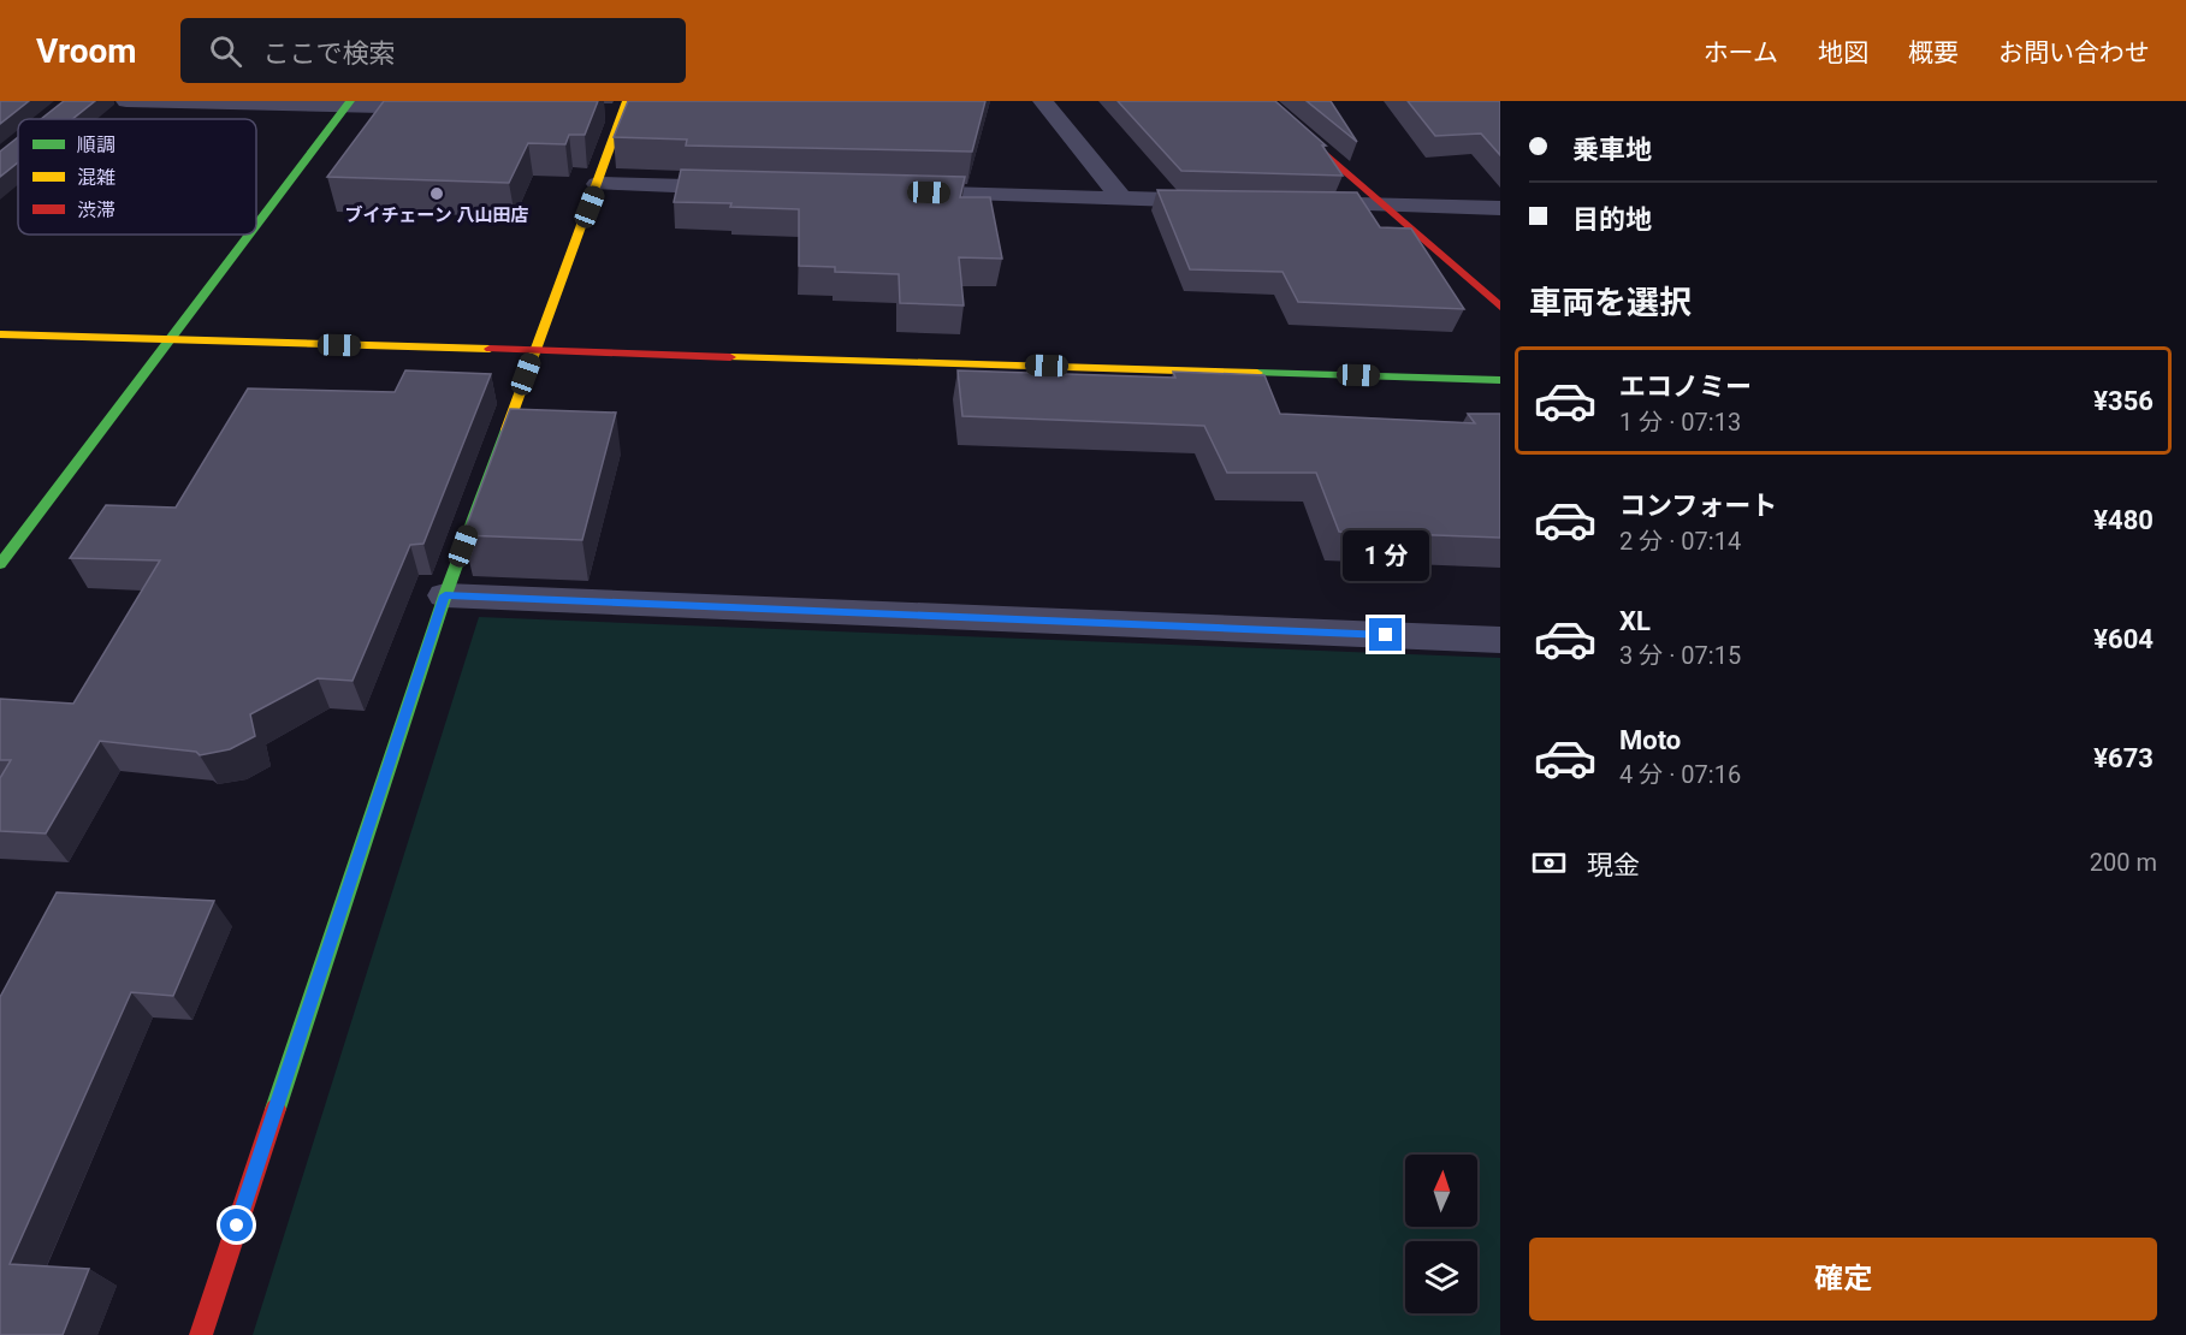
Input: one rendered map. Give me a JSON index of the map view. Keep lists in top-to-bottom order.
{
  "places": ["ブイチェーン 八山田店"],
  "legend": ["順調", "混雑", "渋滞"],
  "north": "top",
  "page": {
    "header": "Vroom",
    "search": "ここで検索",
    "nav": [
      "ホーム",
      "地図",
      "概要",
      "お問い合わせ"
    ],
    "banner": ["乗車地", "目的地"],
    "heading": "車両を選択",
    "list": [
      {
        "name": "エコノミー",
        "note": "1 分 · 07:13",
        "value": "¥356"
      },
      {
        "name": "コンフォート",
        "note": "2 分 · 07:14",
        "value": "¥480"
      },
      {
        "name": "XL",
        "note": "3 分 · 07:15",
        "value": "¥604"
      },
      {
        "name": "Moto",
        "note": "4 分 · 07:16",
        "value": "¥673"
      }
    ],
    "bubble": "1 分",
    "pay": ["現金", "200 m"],
    "buttons": "確定"
  }
}
